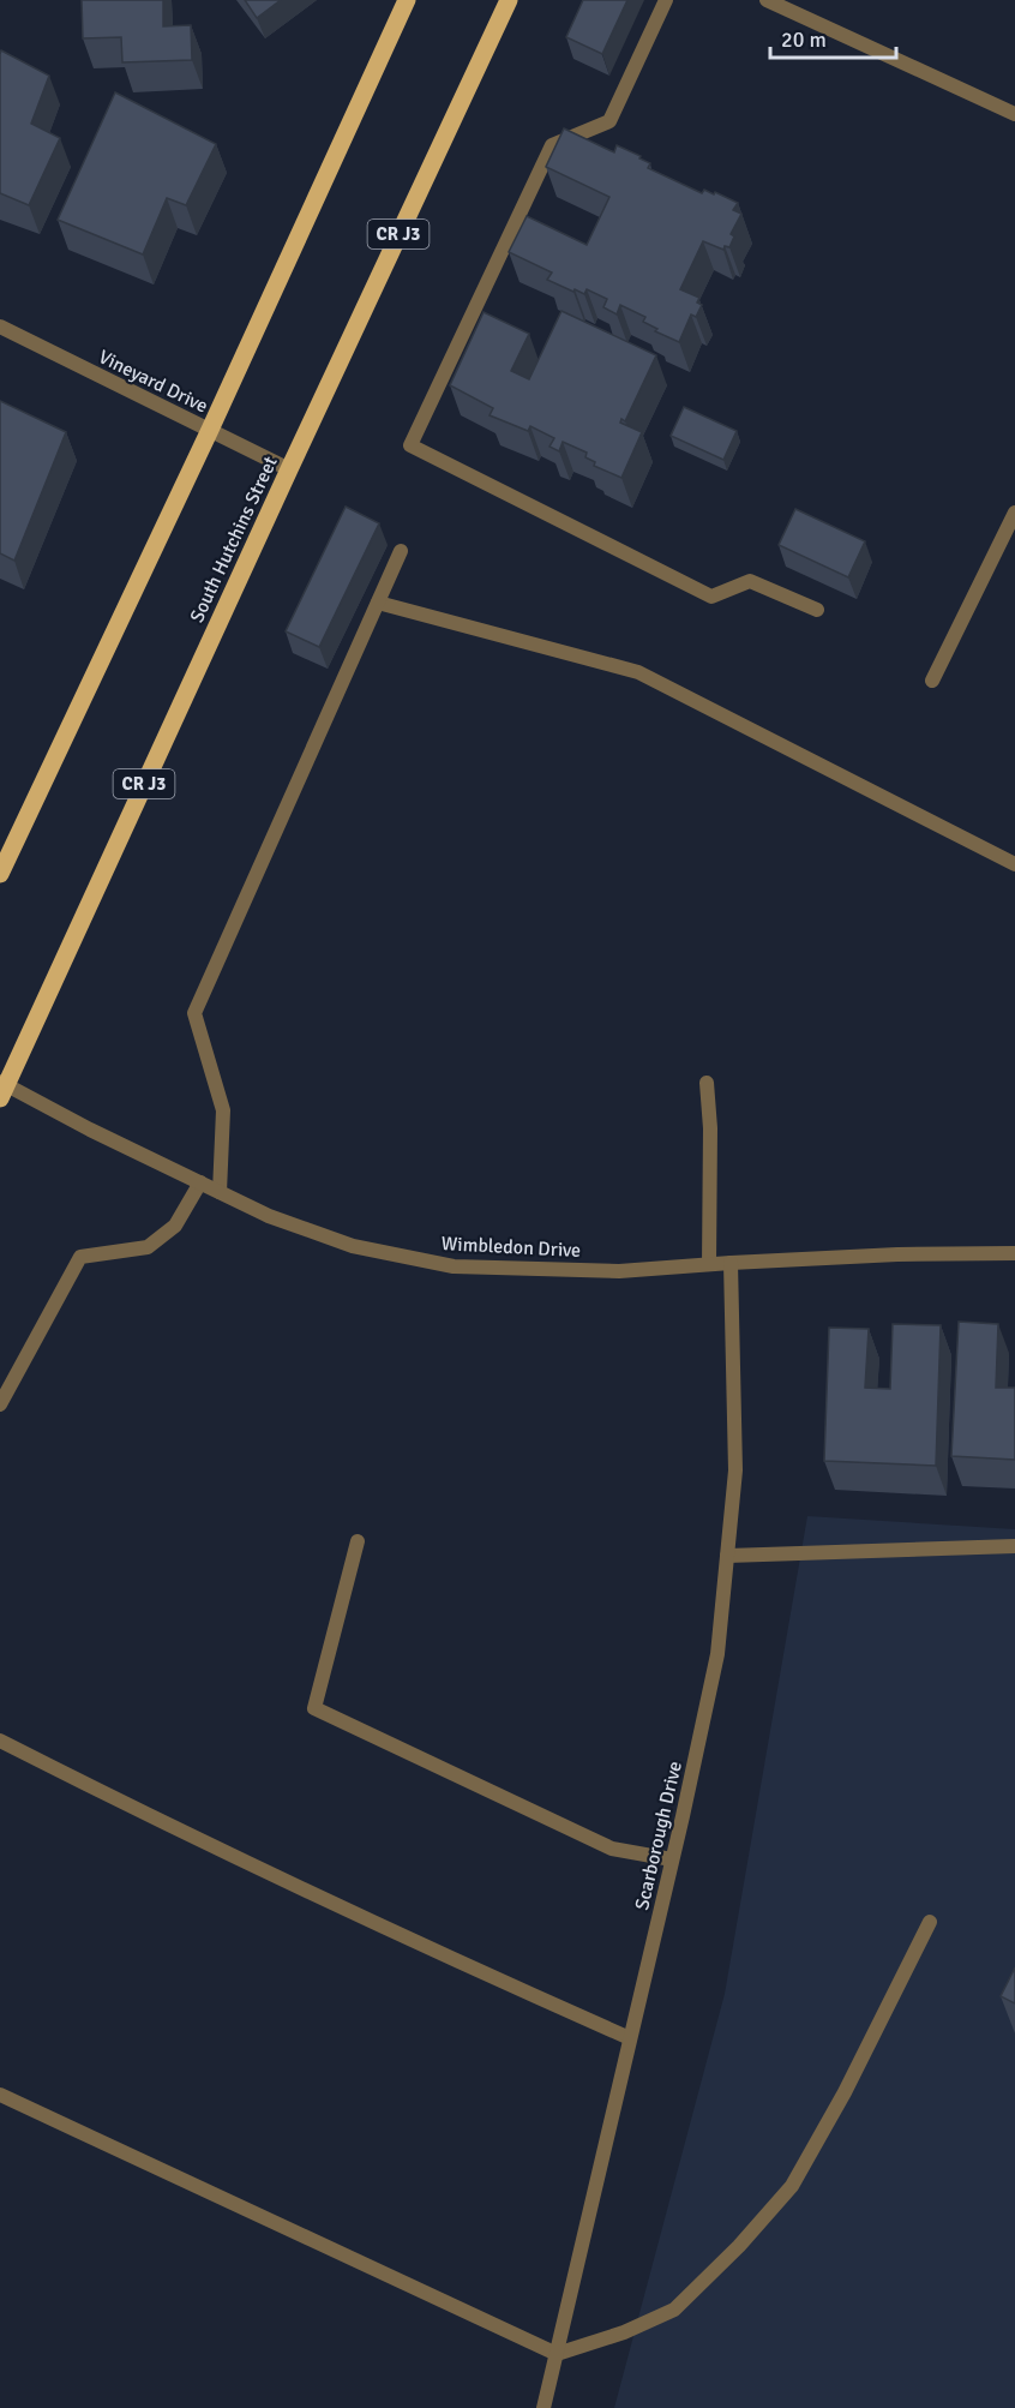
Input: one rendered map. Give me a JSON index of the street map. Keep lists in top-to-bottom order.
{
  "streets": {
    "main road": ["CR J3", "South Hutchins Street"],
    "street": ["Vineyard Drive", "Wimbledon Drive", "Scarborough Drive"]
  },
  "crossings": [
    ["Vineyard Drive", "South Hutchins Street"],
    ["South Hutchins Street", "Wimbledon Drive"],
    ["Wimbledon Drive", "Scarborough Drive"]
  ],
  "scale_bar": "20 m"
}
